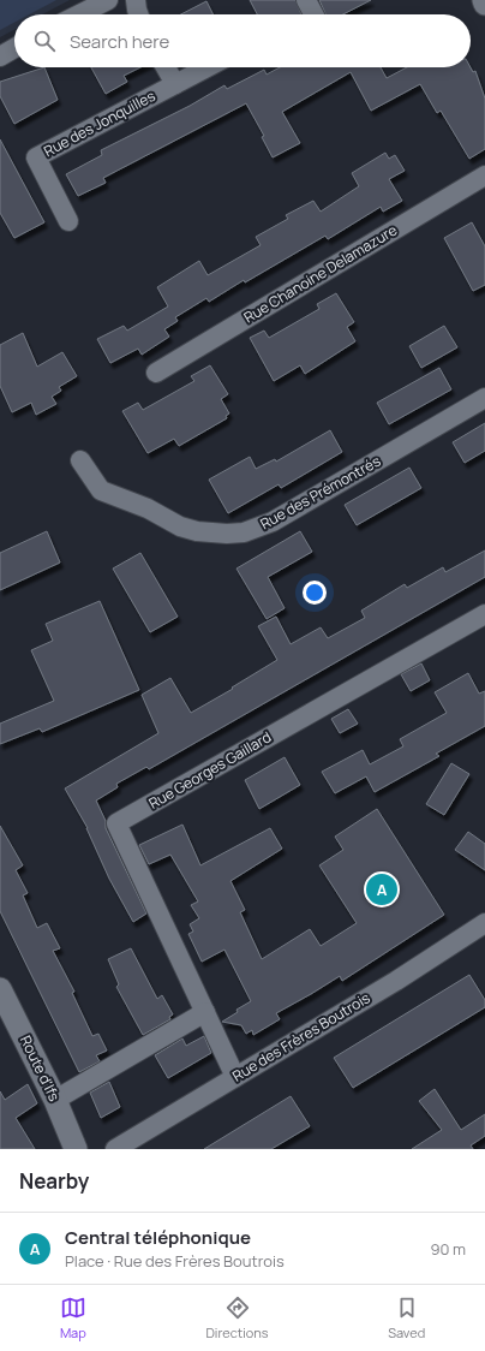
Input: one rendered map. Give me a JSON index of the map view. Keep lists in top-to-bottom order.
{
  "streets": {
    "street": [
      "Rue des Jonquilles",
      "Rue Chanoine Delamazure",
      "Rue des Prémontrés",
      "Rue Georges Gaillard",
      "Rue des Frères Boutrois",
      "Route d'Ifs"
    ]
  },
  "crossings": [
    ["Rue Georges Gaillard", "Rue des Frères Boutrois"]
  ],
  "page": {
    "search": "Search here",
    "pins": "A",
    "heading": "Nearby",
    "list": [
      {
        "mark": "A",
        "name": "Central téléphonique",
        "note": "Place · Rue des Frères Boutrois",
        "value": "90 m"
      }
    ],
    "nav": ["Map", "Directions", "Saved"]
  }
}
